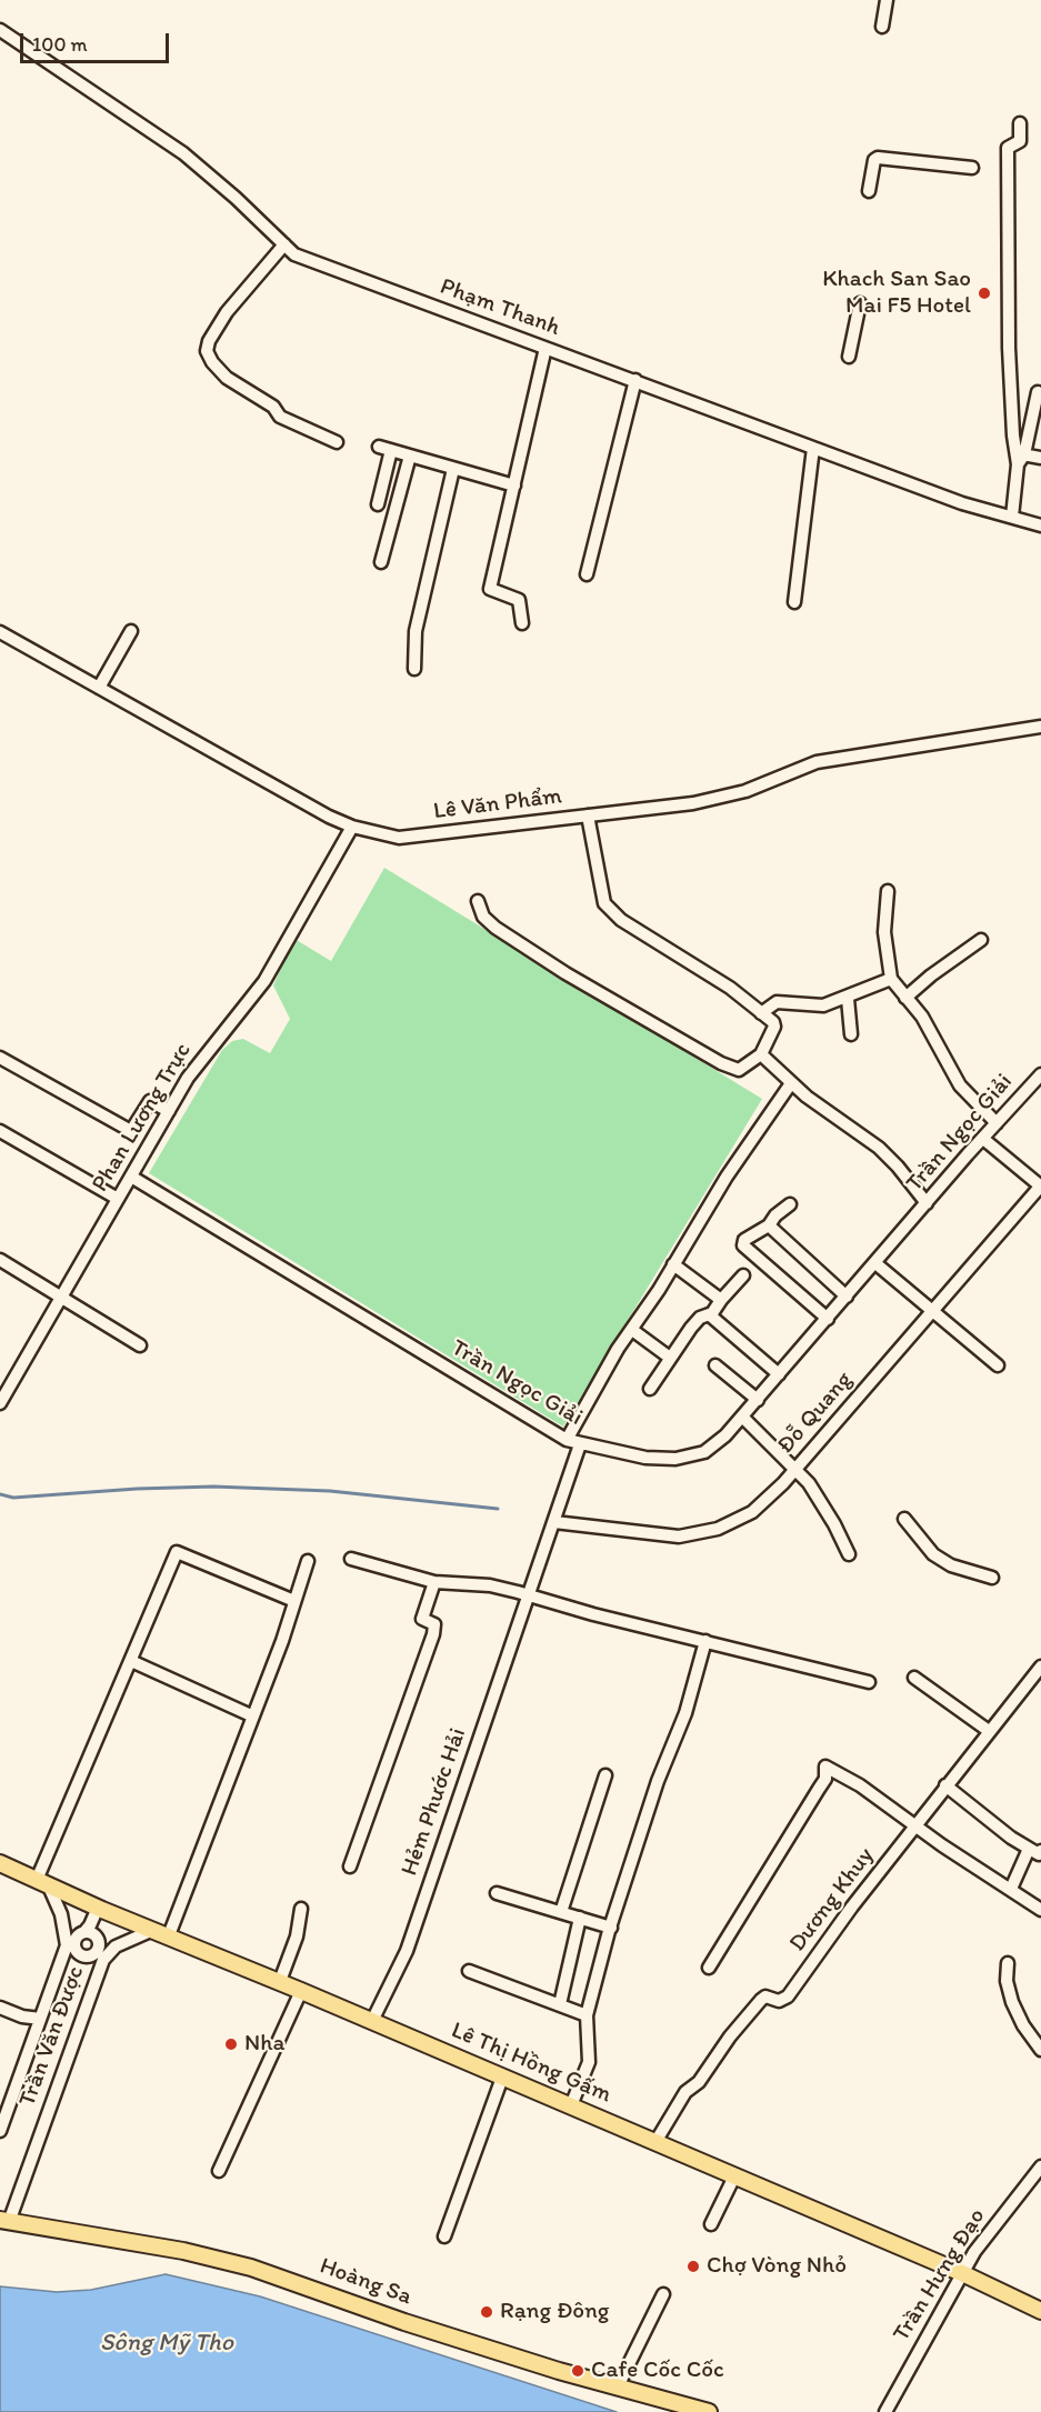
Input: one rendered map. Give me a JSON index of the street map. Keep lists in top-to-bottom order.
{
  "streets": {
    "main road": ["Lê Thị Hồng Gấm", "Hoàng Sa"],
    "street": [
      "Phạm Thanh",
      "Lê Văn Phẩm",
      "Phan Lương Trực",
      "Trần Ngọc Giải",
      "Đỗ Quang",
      "Hẻm Phước Hải",
      "Dương Khuy",
      "Trần Văn Được",
      "Trần Hưng Đạo"
    ]
  },
  "crossings": [
    ["Lê Văn Phẩm", "Phan Lương Trực"],
    ["Phan Lương Trực", "Trần Ngọc Giải"],
    ["Trần Ngọc Giải", "Đỗ Quang"],
    ["Trần Ngọc Giải", "Hẻm Phước Hải"],
    ["Đỗ Quang", "Hẻm Phước Hải"],
    ["Hẻm Phước Hải", "Lê Thị Hồng Gấm"],
    ["Dương Khuy", "Lê Thị Hồng Gấm"],
    ["Trần Văn Được", "Lê Thị Hồng Gấm"],
    ["Trần Văn Được", "Hoàng Sa"],
    ["Lê Thị Hồng Gấm", "Trần Hưng Đạo"]
  ],
  "water": ["Sông Mỹ Tho"],
  "places": [
    "Khach San Sao Mai F5 Hotel",
    "Nha",
    "Chợ Vòng Nhỏ",
    "Rạng Đông",
    "Cafe Cốc Cốc"
  ],
  "scale_bar": "100 m"
}
